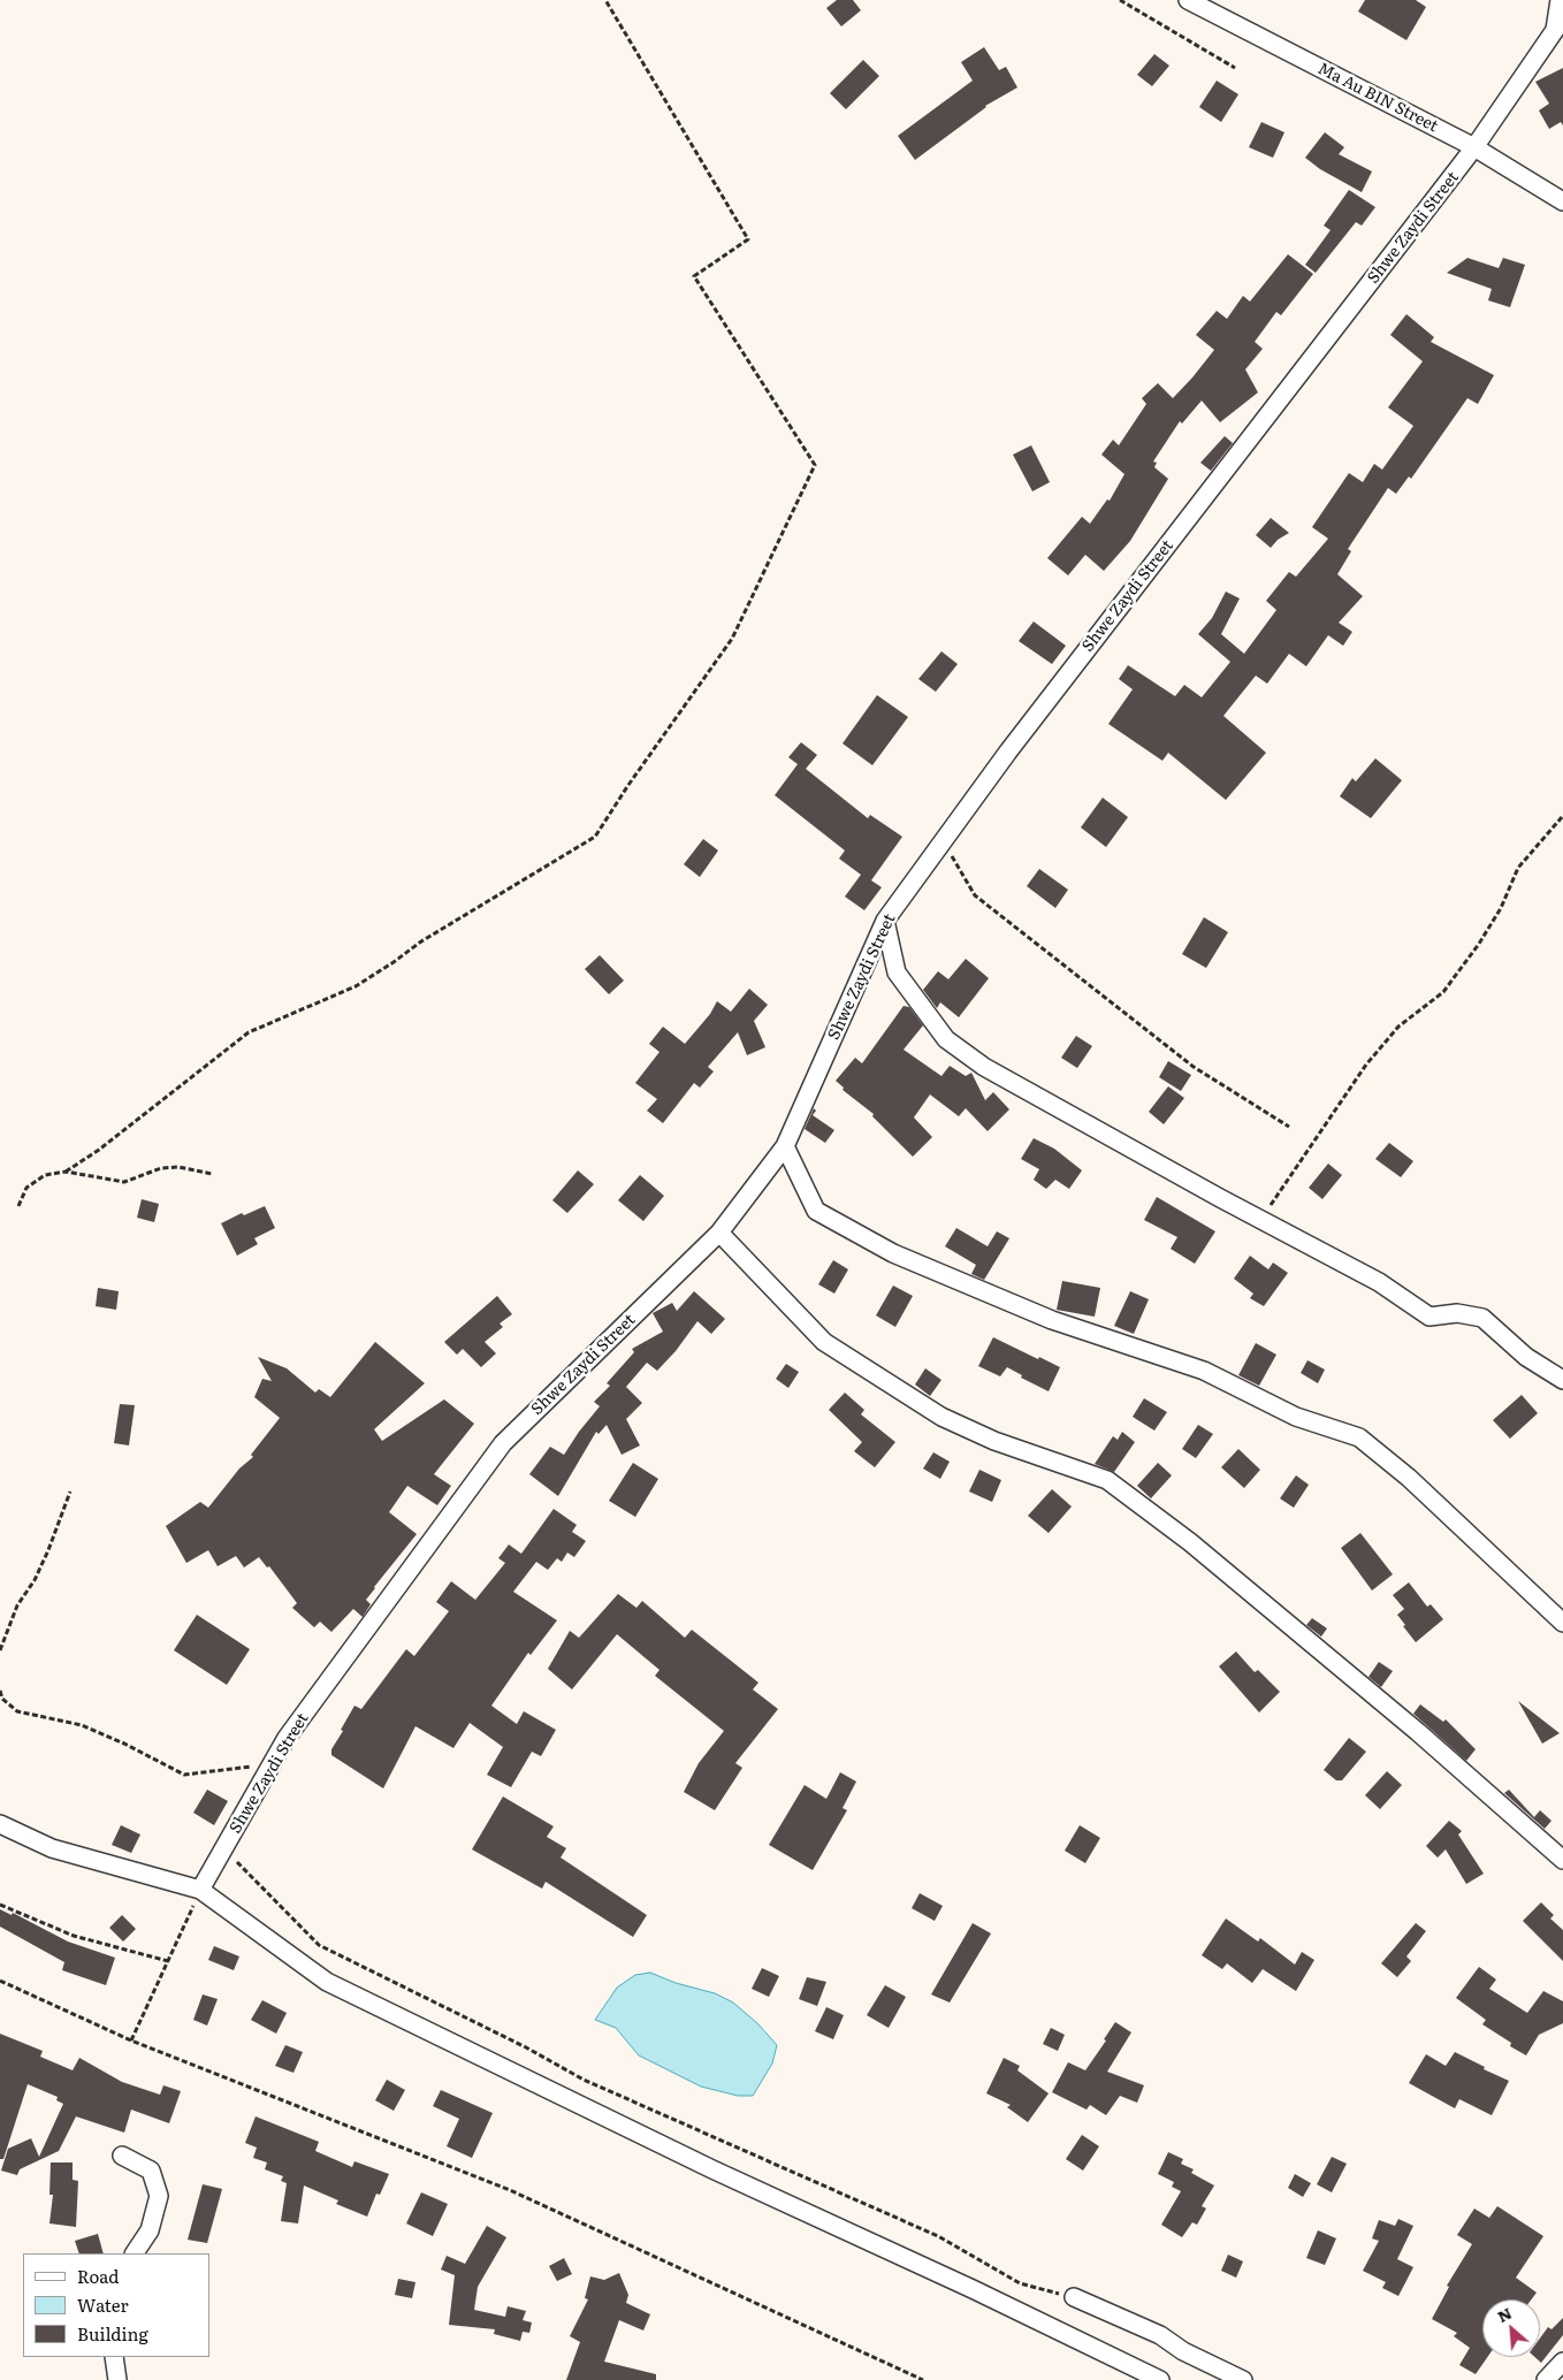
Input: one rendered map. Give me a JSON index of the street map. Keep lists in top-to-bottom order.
{
  "streets": {
    "street": ["Ma Au BIN Street", "Shwe Zaydi Street"]
  },
  "crossings": [
    ["Ma Au BIN Street", "Shwe Zaydi Street"]
  ],
  "legend": ["Road", "Water", "Building"],
  "north": "top left"
}
